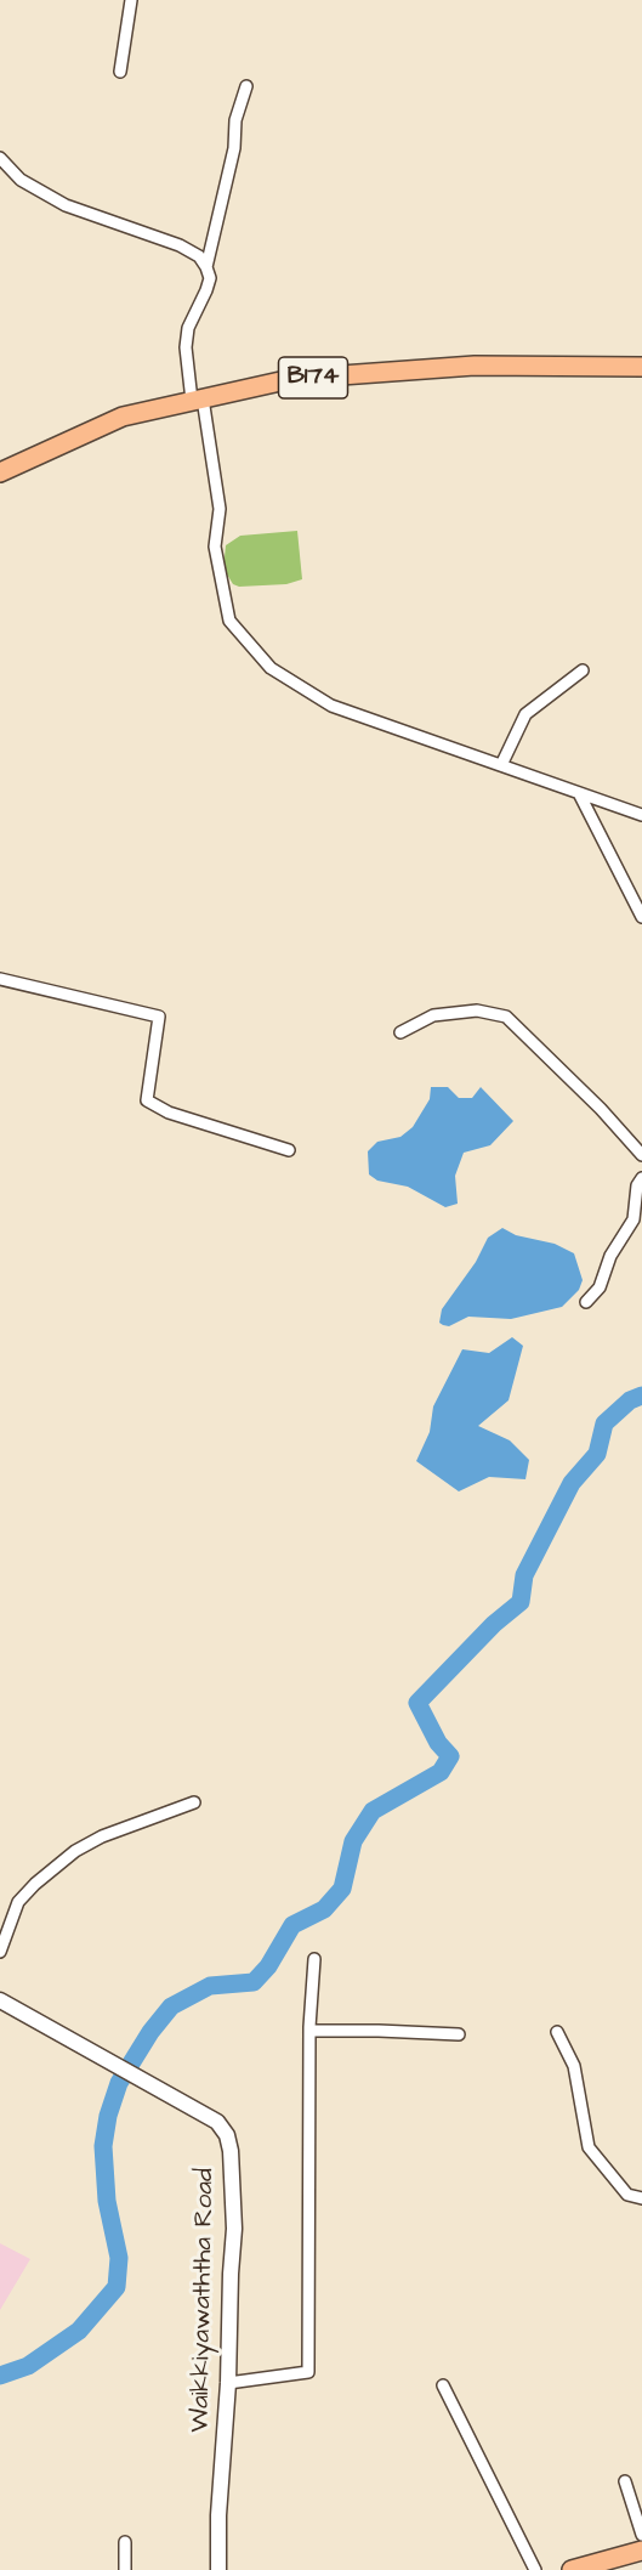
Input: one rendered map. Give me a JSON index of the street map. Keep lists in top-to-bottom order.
{
  "streets": {
    "main road": ["B174"],
    "street": ["Waikkiyawaththa Road"]
  }
}
